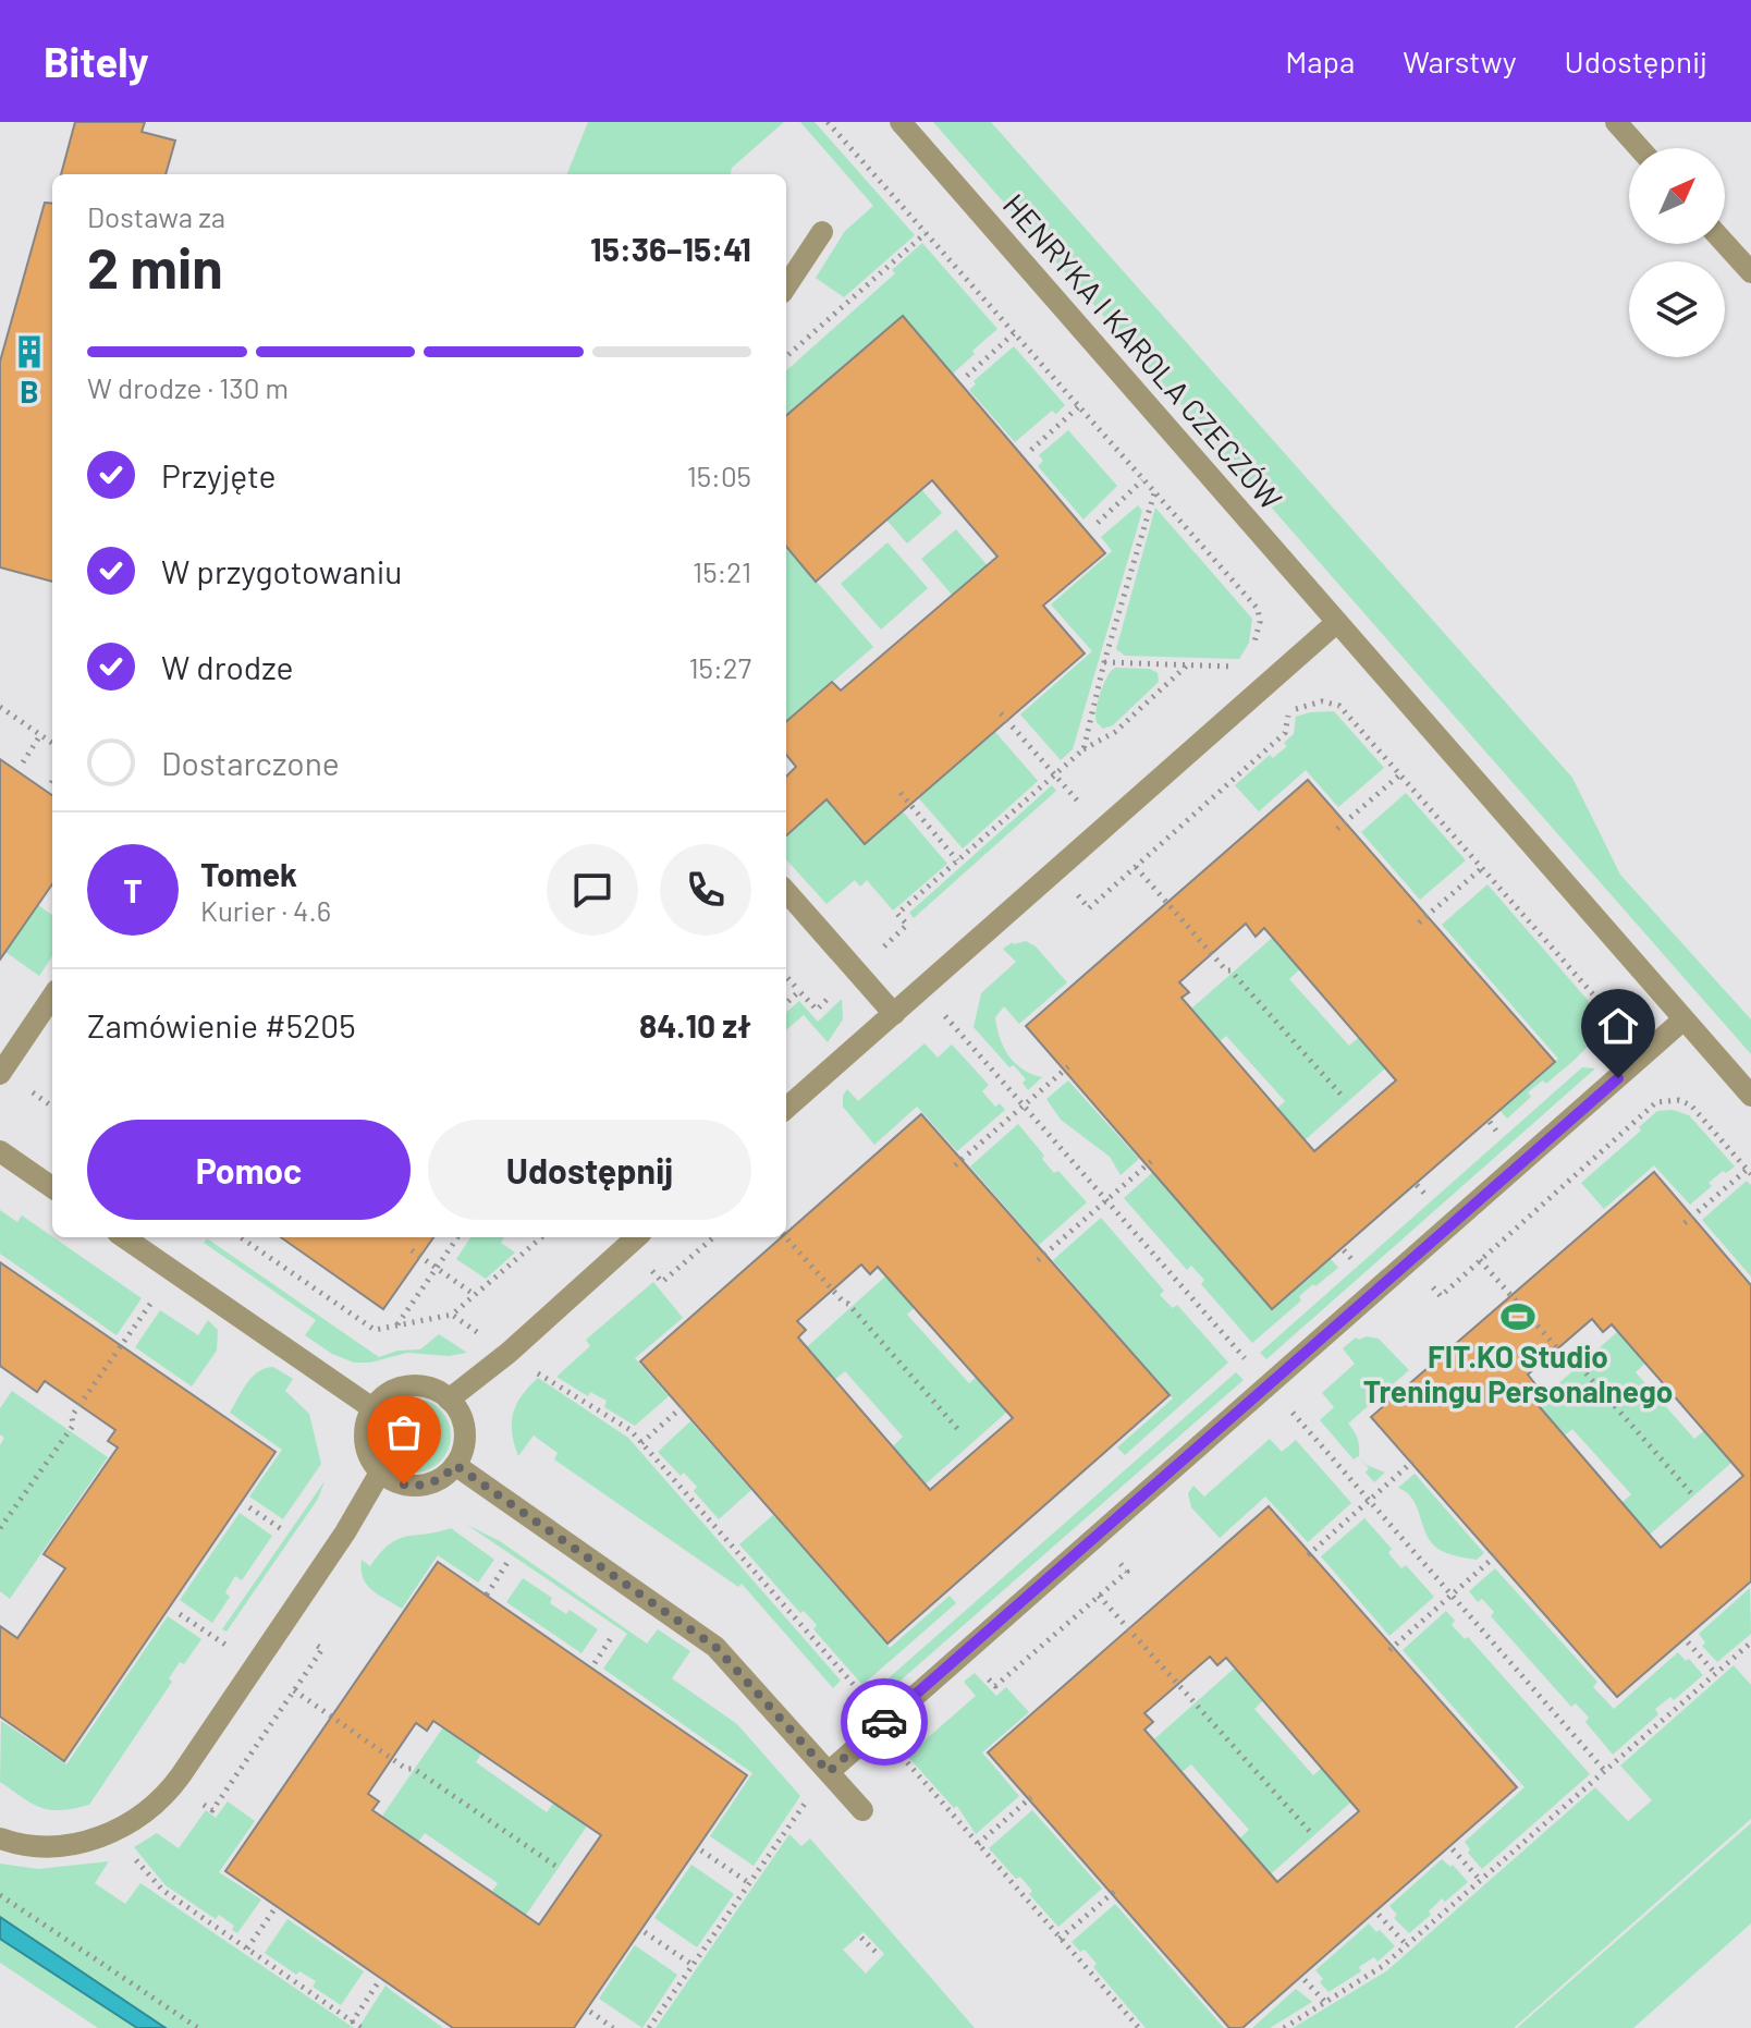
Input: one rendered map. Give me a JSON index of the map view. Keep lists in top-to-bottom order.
{
  "streets": {
    "street": ["HENRYKA I KAROLA CZECZÓW"]
  },
  "places": {
    "building": ["B"],
    "sports": ["FIT.KO Studio Treningu Personalnego"]
  },
  "north": "top right",
  "page": {
    "header": "Bitely",
    "nav": ["Mapa", "Warstwy", "Udostępnij"],
    "heading": ["2 min", "Dostawa za", "15:36–15:41"],
    "panel": [
      "Tomek",
      "Kurier · 4.6",
      "Zamówienie #5205",
      "84.10 zł"
    ],
    "bar": "W drodze · 130 m",
    "list": [
      ["Przyjęte", "15:05"],
      ["W przygotowaniu", "15:21"],
      ["W drodze", "15:27"],
      "Dostarczone"
    ],
    "round": "T",
    "buttons": ["Pomoc", "Udostępnij"]
  }
}
